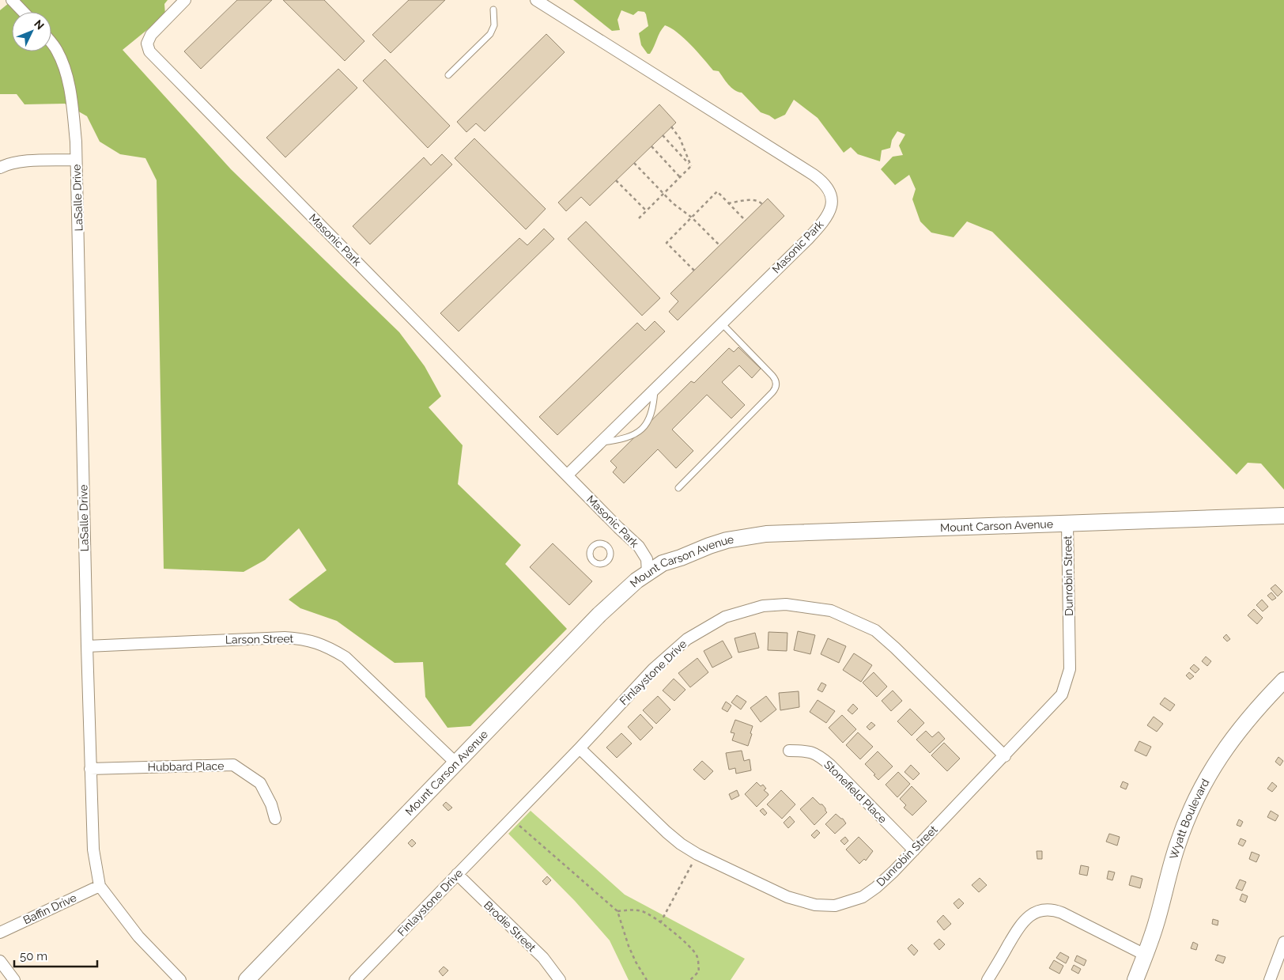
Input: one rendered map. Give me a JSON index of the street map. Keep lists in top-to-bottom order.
{
  "streets": {
    "main road": ["Mount Carson Avenue", "Wyatt Boulevard"],
    "street": [
      "LaSalle Drive",
      "Masonic Park",
      "Dunrobin Street",
      "Larson Street",
      "Finlaystone Drive",
      "Hubbard Place",
      "Stonefield Place",
      "Baffin Drive",
      "Brodie Street"
    ]
  },
  "crossings": [
    ["LaSalle Drive", "Larson Street"],
    ["LaSalle Drive", "Hubbard Place"],
    ["LaSalle Drive", "Baffin Drive"],
    ["Masonic Park", "Mount Carson Avenue"],
    ["Mount Carson Avenue", "Dunrobin Street"],
    ["Mount Carson Avenue", "Larson Street"],
    ["Dunrobin Street", "Finlaystone Drive"],
    ["Dunrobin Street", "Stonefield Place"],
    ["Finlaystone Drive", "Brodie Street"]
  ],
  "scale_bar": "50 m",
  "north": "top right"
}
